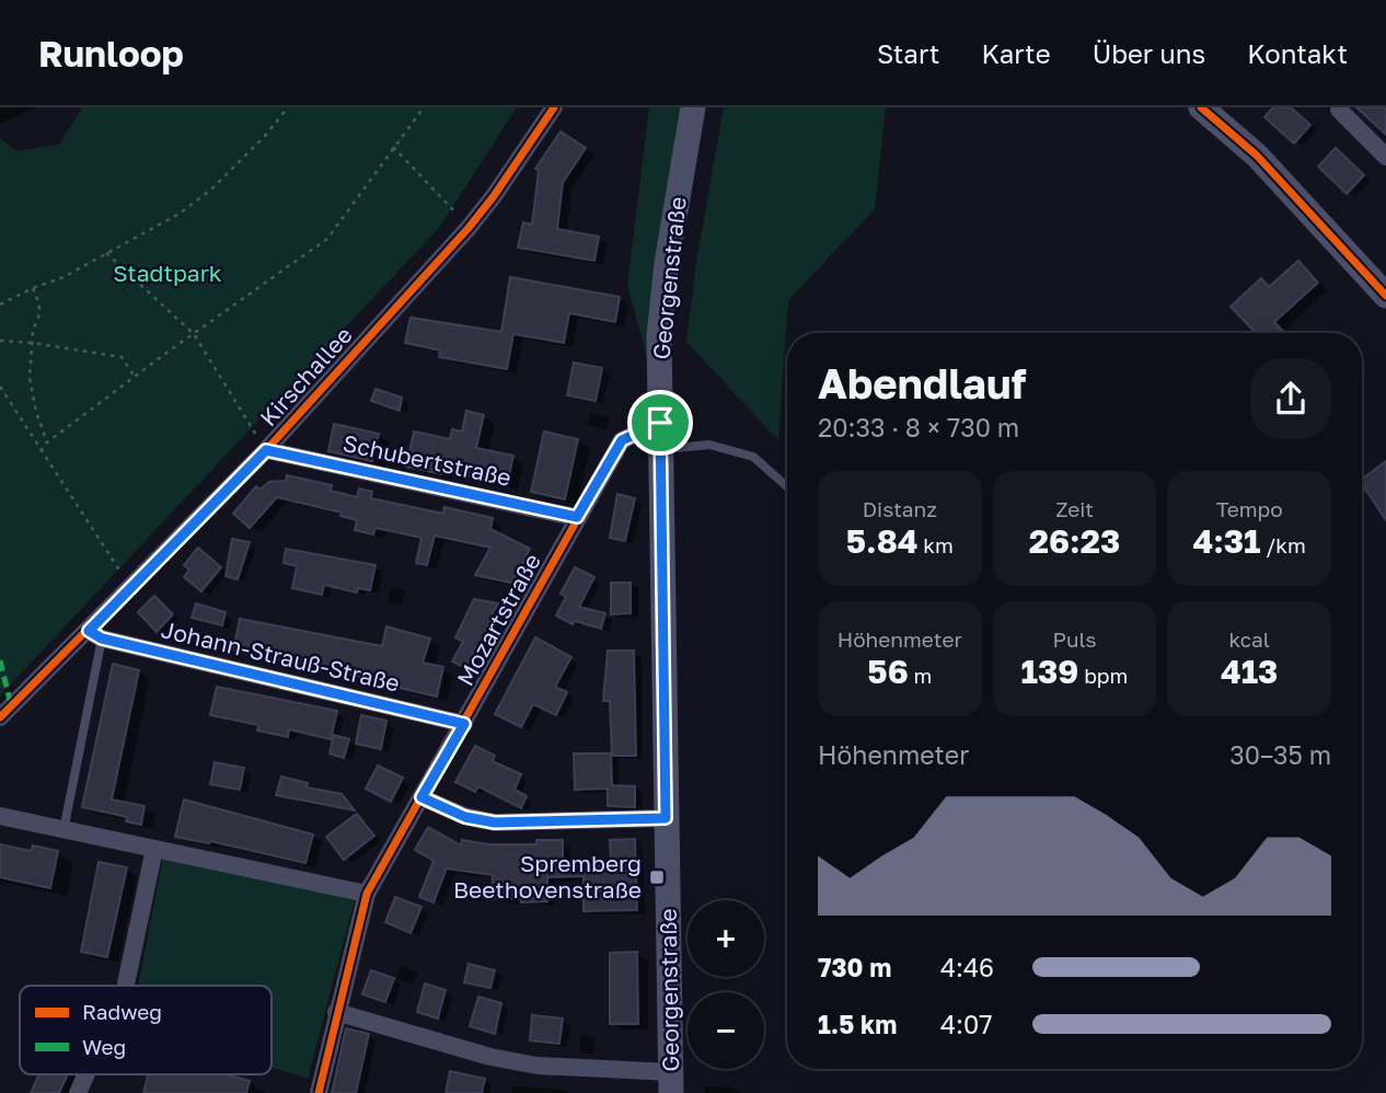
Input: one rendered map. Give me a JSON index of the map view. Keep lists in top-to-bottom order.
{
  "streets": {
    "main road": ["Georgenstraße"],
    "street": [
      "Kirschallee",
      "Schubertstraße",
      "Mozartstraße",
      "Johann-Strauß-Straße"
    ]
  },
  "crossings": [
    ["Georgenstraße", "Mozartstraße"],
    ["Kirschallee", "Schubertstraße"],
    ["Kirschallee", "Johann-Strauß-Straße"],
    ["Schubertstraße", "Mozartstraße"],
    ["Mozartstraße", "Johann-Strauß-Straße"]
  ],
  "parks": ["Stadtpark"],
  "places": {
    "transit": ["Spremberg Beethovenstraße"]
  },
  "legend": ["Radweg", "Weg"],
  "page": {
    "header": "Runloop",
    "nav": [
      "Start",
      "Karte",
      "Über uns",
      "Kontakt"
    ],
    "heading": ["Abendlauf", "20:33 · 8 × 730 m"],
    "stats": [
      ["Distanz", "5.84 km"],
      ["Zeit", "26:23"],
      ["Tempo", "4:31 /km"],
      ["Höhenmeter", "56 m"],
      ["Puls", "139 bpm"],
      ["kcal", "413"]
    ],
    "chart": ["Höhenmeter", "30–35 m"],
    "map_buttons": ["+", "−"],
    "list": [
      {
        "name": "730 m",
        "note": "4:46"
      },
      {
        "name": "1.5 km",
        "note": "4:07"
      }
    ]
  }
}
